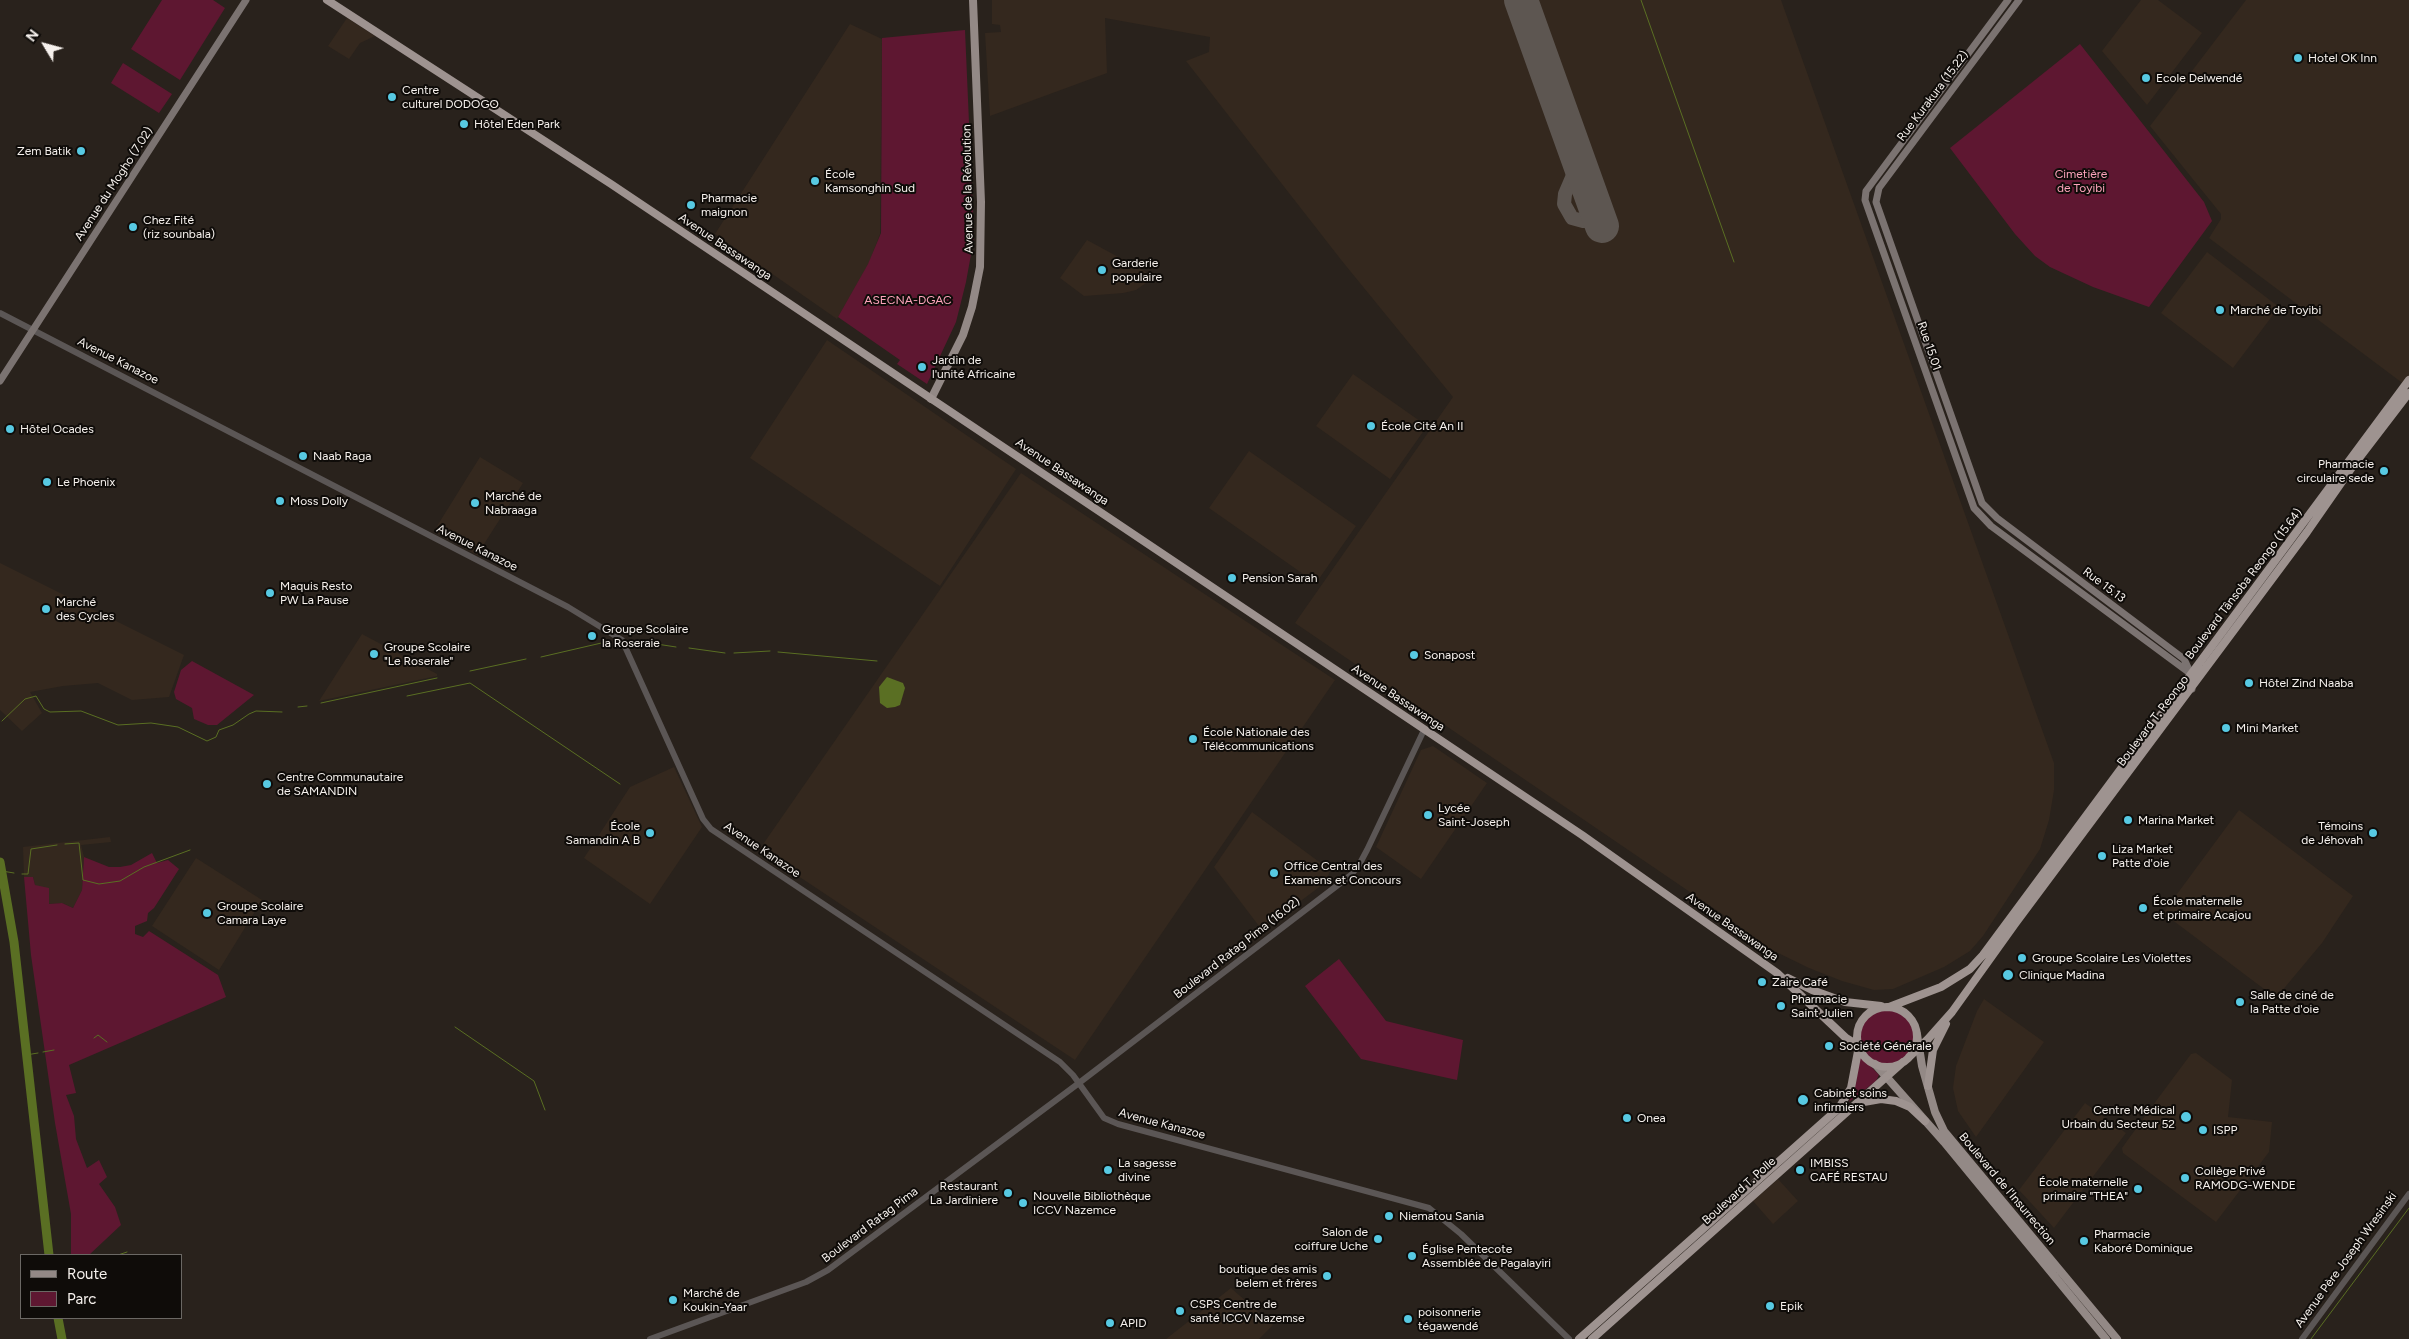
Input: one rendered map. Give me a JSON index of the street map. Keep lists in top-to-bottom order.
{
  "streets": {
    "highway": [
      "Avenue Bassawanga",
      "Boulevard Tânsoba Reongo (15.64)",
      "Boulevard T. Reongo",
      "Boulevard T. Polle"
    ],
    "main road": [
      "Rue Kurakura (15.22)",
      "Avenue du Mogho (7.02)",
      "Avenue de la Révolution",
      "Rue 15.01",
      "Rue 15.13",
      "Boulevard de l'Insurrection"
    ],
    "street": [
      "Avenue Kanazoe",
      "Boulevard Ratag Pima (16.02)",
      "Boulevard Ratag Pima",
      "Avenue Père Joseph Wresinski"
    ]
  },
  "crossings": [
    ["Rue Kurakura (15.22)", "Rue 15.01"],
    ["Avenue du Mogho (7.02)", "Avenue Kanazoe"],
    ["Avenue de la Révolution", "Avenue Bassawanga"],
    ["Avenue Bassawanga", "Boulevard Tânsoba Reongo (15.64)"],
    ["Avenue Bassawanga", "Boulevard T. Reongo"],
    ["Avenue Bassawanga", "Boulevard Ratag Pima (16.02)"],
    ["Avenue Bassawanga", "Boulevard de l'Insurrection"],
    ["Avenue Bassawanga", "Boulevard T. Polle"],
    ["Rue 15.01", "Rue 15.13"],
    ["Avenue Kanazoe", "Boulevard Ratag Pima (16.02)"],
    ["Avenue Kanazoe", "Boulevard Ratag Pima"],
    ["Boulevard Tânsoba Reongo (15.64)", "Rue 15.13"],
    ["Boulevard Tânsoba Reongo (15.64)", "Boulevard T. Reongo"],
    ["Boulevard Tânsoba Reongo (15.64)", "Boulevard de l'Insurrection"],
    ["Boulevard Tânsoba Reongo (15.64)", "Boulevard T. Polle"],
    ["Boulevard T. Reongo", "Boulevard de l'Insurrection"],
    ["Boulevard T. Reongo", "Boulevard T. Polle"],
    ["Boulevard Ratag Pima (16.02)", "Boulevard Ratag Pima"],
    ["Boulevard de l'Insurrection", "Boulevard T. Polle"]
  ],
  "parks": ["Cimetière de Toyibi", "ASECNA-DGAC"],
  "places": [
    "Hotel OK Inn",
    "Ecole Delwendé",
    "Centre culturel DODOGO",
    "Hôtel Eden Park",
    "Zem Batik",
    "École Kamsonghin Sud",
    "Pharmacie maignon",
    "Chez Fité (riz sounbala)",
    "Garderie populaire",
    "Marché de Toyibi",
    "Jardin de l'unité Africaine",
    "École Cité An II",
    "Hôtel Ocades",
    "Naab Raga",
    "Pharmacie circulaire sede",
    "Le Phoenix",
    "Moss Dolly",
    "Marché de Nabraaga",
    "Pension Sarah",
    "Maquis Resto PW La Pause",
    "Marché des Cycles",
    "Groupe Scolaire la Roseraie",
    "Groupe Scolaire \"Le Roserale\"",
    "Sonapost",
    "Hôtel Zind Naaba",
    "Mini Market",
    "École Nationale des Télécommunications",
    "Centre Communautaire de SAMANDIN",
    "Lycée Saint-Joseph",
    "Marina Market",
    "École Samandin A B",
    "Témoins de Jéhovah",
    "Liza Market Patte d'oie",
    "Office Central des Examens et Concours",
    "École maternelle et primaire Acajou",
    "Groupe Scolaire Camara Laye",
    "Groupe Scolaire Les Violettes",
    "Clinique Madina",
    "Zaire Café",
    "Salle de ciné de la Patte d'oie",
    "Pharmacie Saint Julien",
    "Société Générale",
    "Cabinet soins infirmiers",
    "Centre Médical Urbain du Secteur 52",
    "Onea",
    "ISPP",
    "La sagesse divine",
    "IMBISS CAFÉ RESTAU",
    "Collège Privé RAMODG-WENDE",
    "École maternelle primaire \"THEA\"",
    "Restaurant La Jardiniere",
    "Nouvelle Bibliothèque ICCV Nazemce",
    "Niematou Sania",
    "Salon de coiffure Uche",
    "Pharmacie Kaboré Dominique",
    "Église Pentecote Assemblée de Pagalayiri",
    "boutique des amis belem et frères",
    "Marché de Koukin-Yaar",
    "Epik",
    "CSPS Centre de santé ICCV Nazemse",
    "poisonnerie tégawendé",
    "APID"
  ],
  "legend": ["Route", "Parc"],
  "north": "top left"
}
